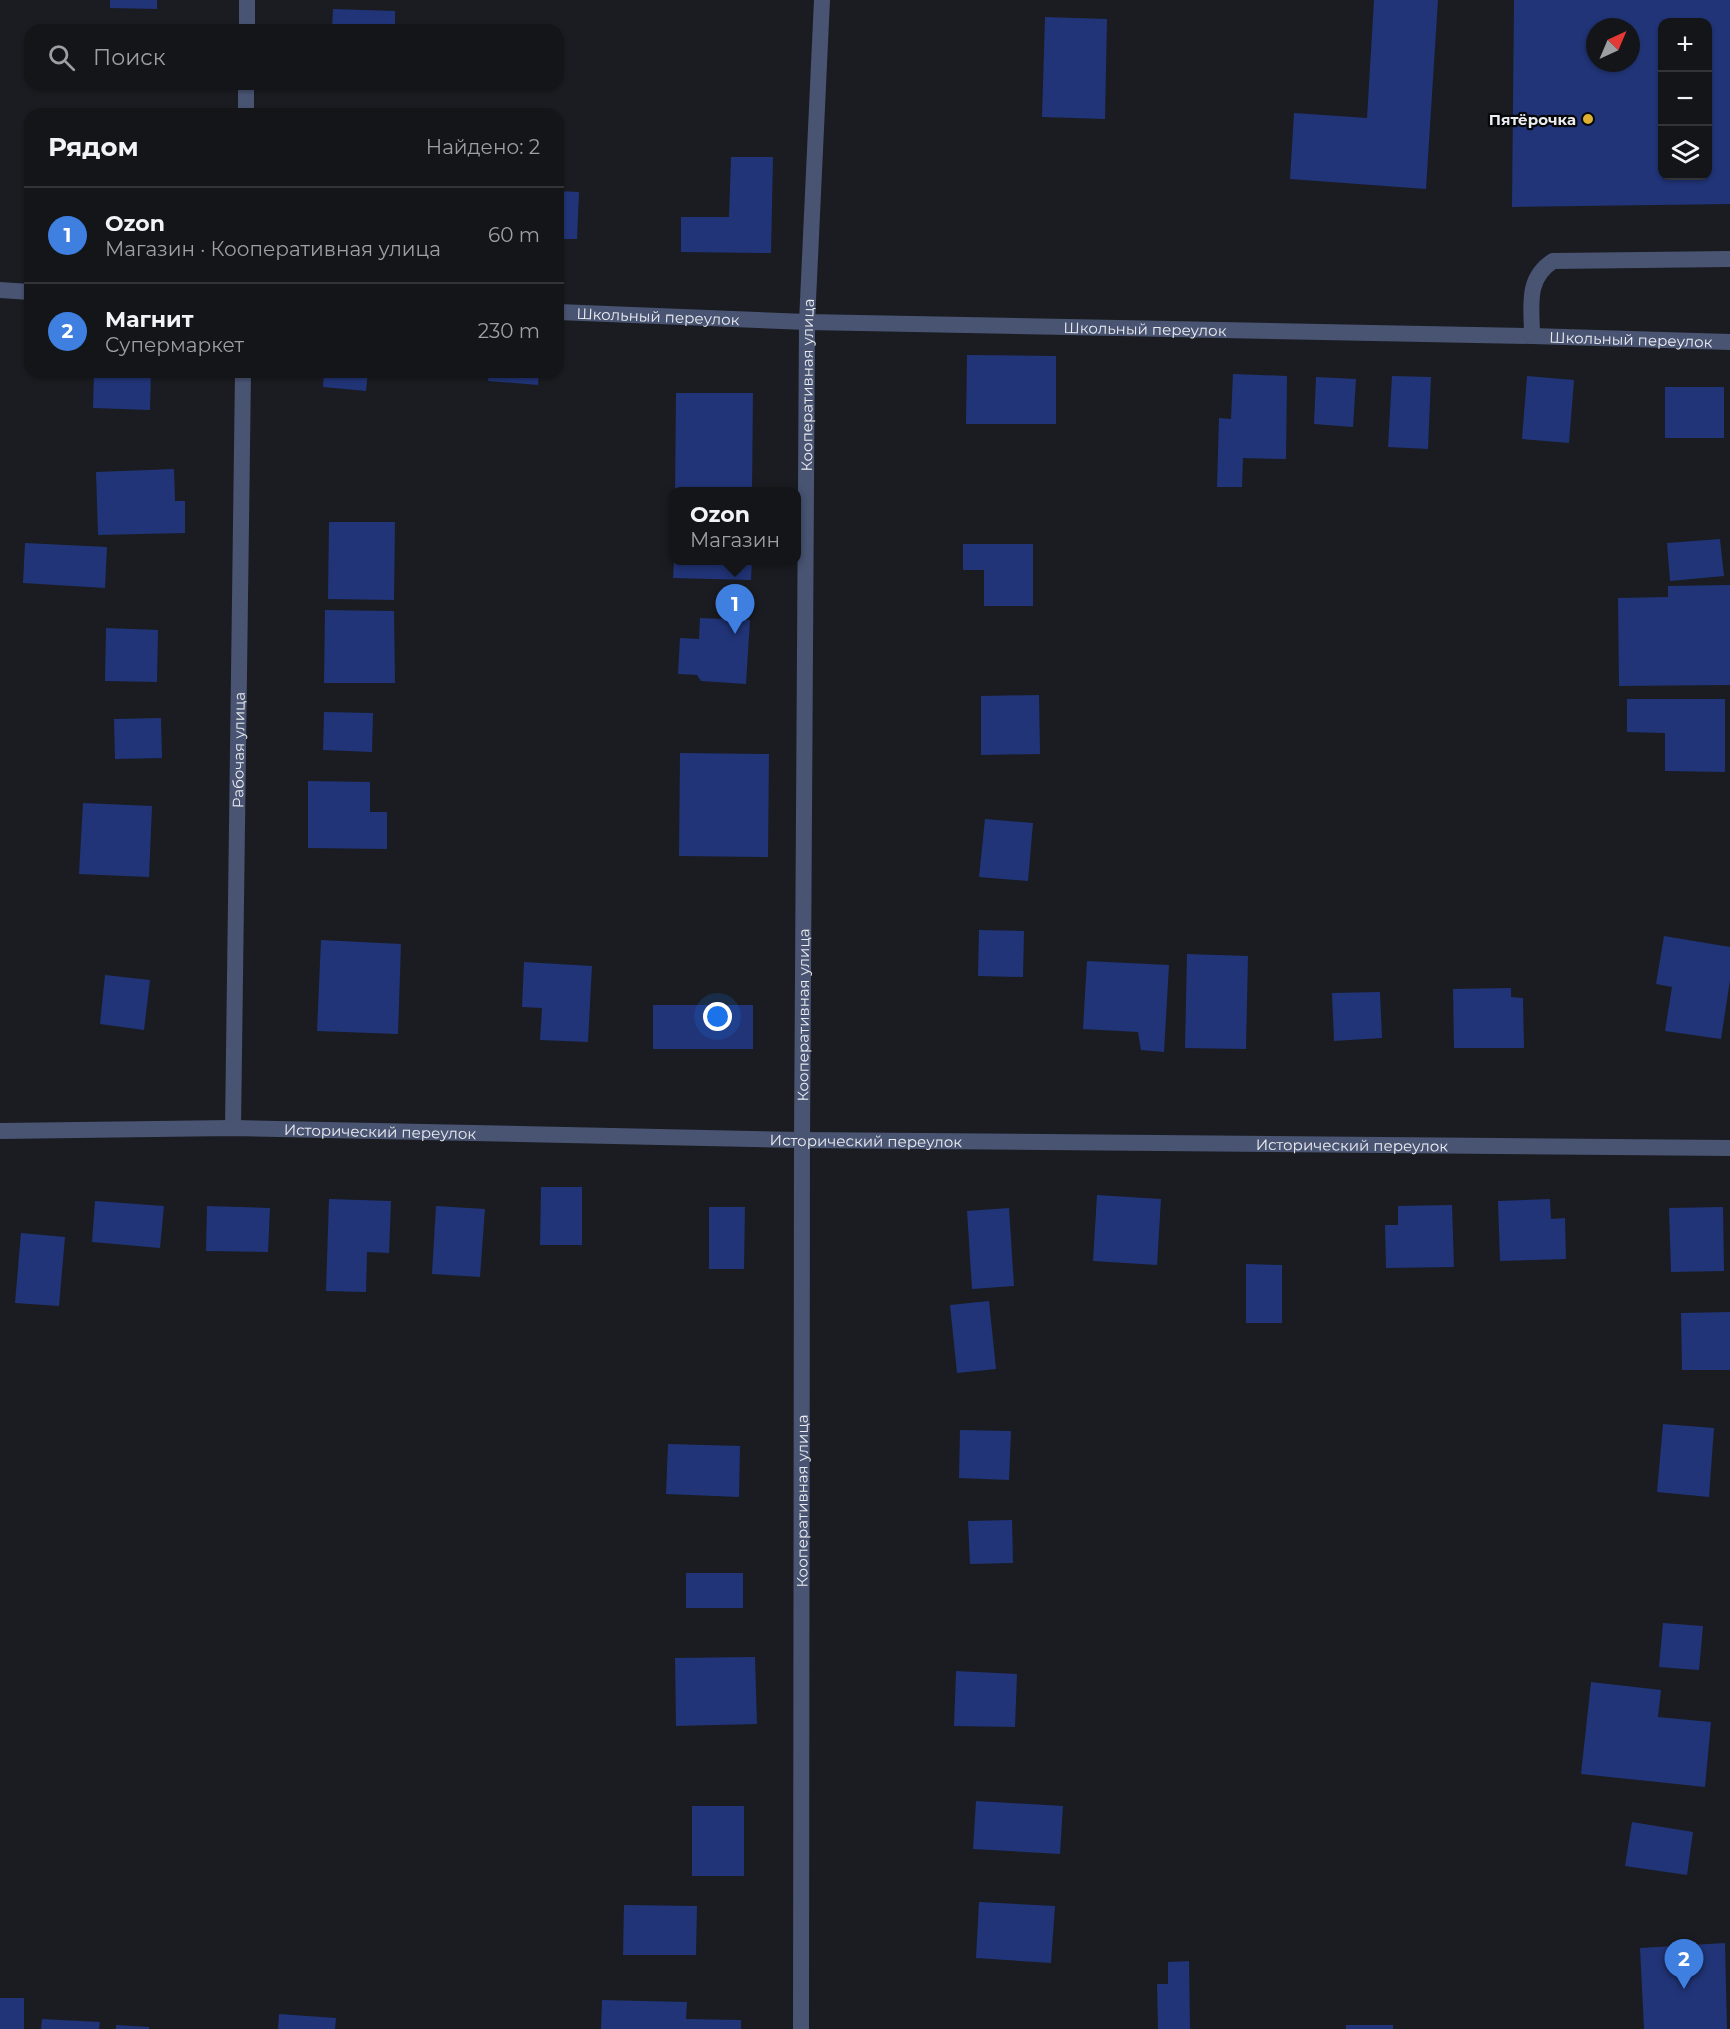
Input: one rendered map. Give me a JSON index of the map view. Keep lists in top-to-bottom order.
{
  "streets": {
    "street": [
      "Школьный переулок",
      "Кооперативная улица",
      "Рабочая улица",
      "Исторический переулок"
    ]
  },
  "crossings": [
    ["Школьный переулок", "Кооперативная улица"],
    ["Кооперативная улица", "Исторический переулок"],
    ["Рабочая улица", "Исторический переулок"]
  ],
  "places": ["Пятёрочка"],
  "north": "top right",
  "page": {
    "map_buttons": ["+", "−"],
    "search": "Поиск",
    "heading": ["Рядом", "Найдено: 2"],
    "list": [
      {
        "mark": "1",
        "name": "Ozon",
        "note": "Магазин · Кооперативная улица",
        "value": "60 m"
      },
      {
        "mark": "2",
        "name": "Магнит",
        "note": "Супермаркет",
        "value": "230 m"
      }
    ],
    "popup": ["Ozon", "Магазин"],
    "pins": ["1", "2"]
  }
}
